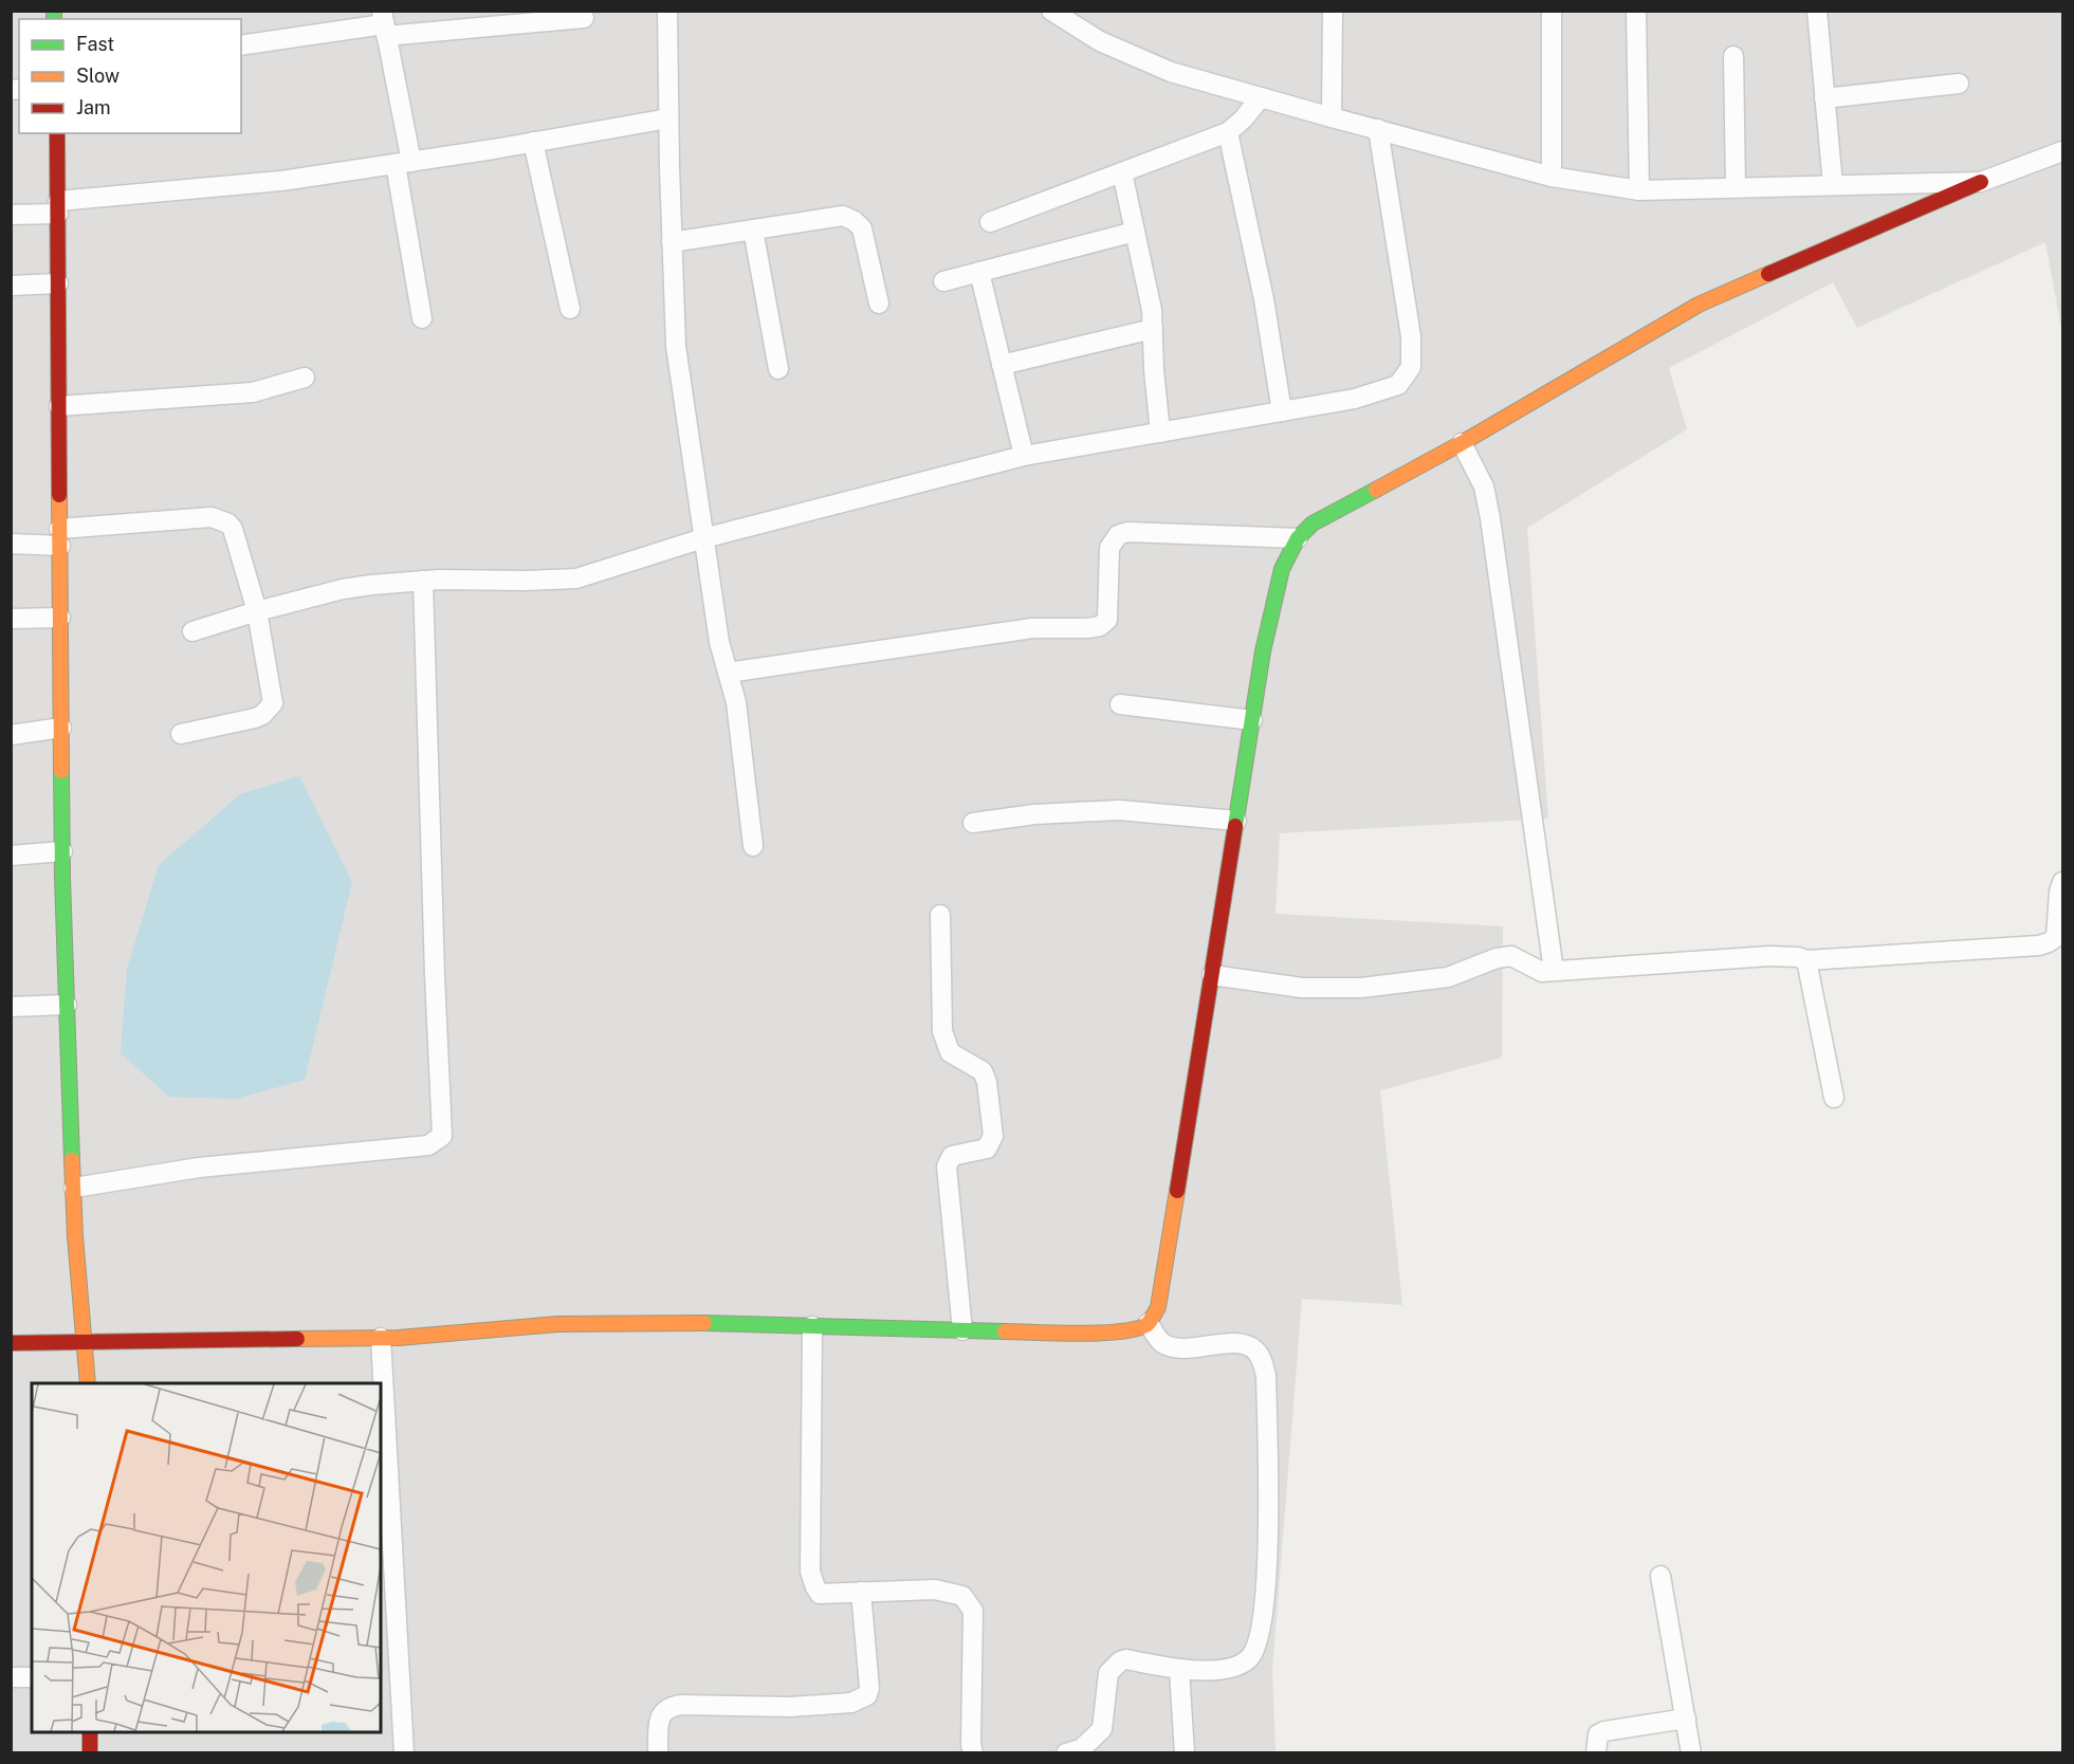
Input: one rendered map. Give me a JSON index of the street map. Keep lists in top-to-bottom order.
{
  "legend": ["Fast", "Slow", "Jam"]
}
